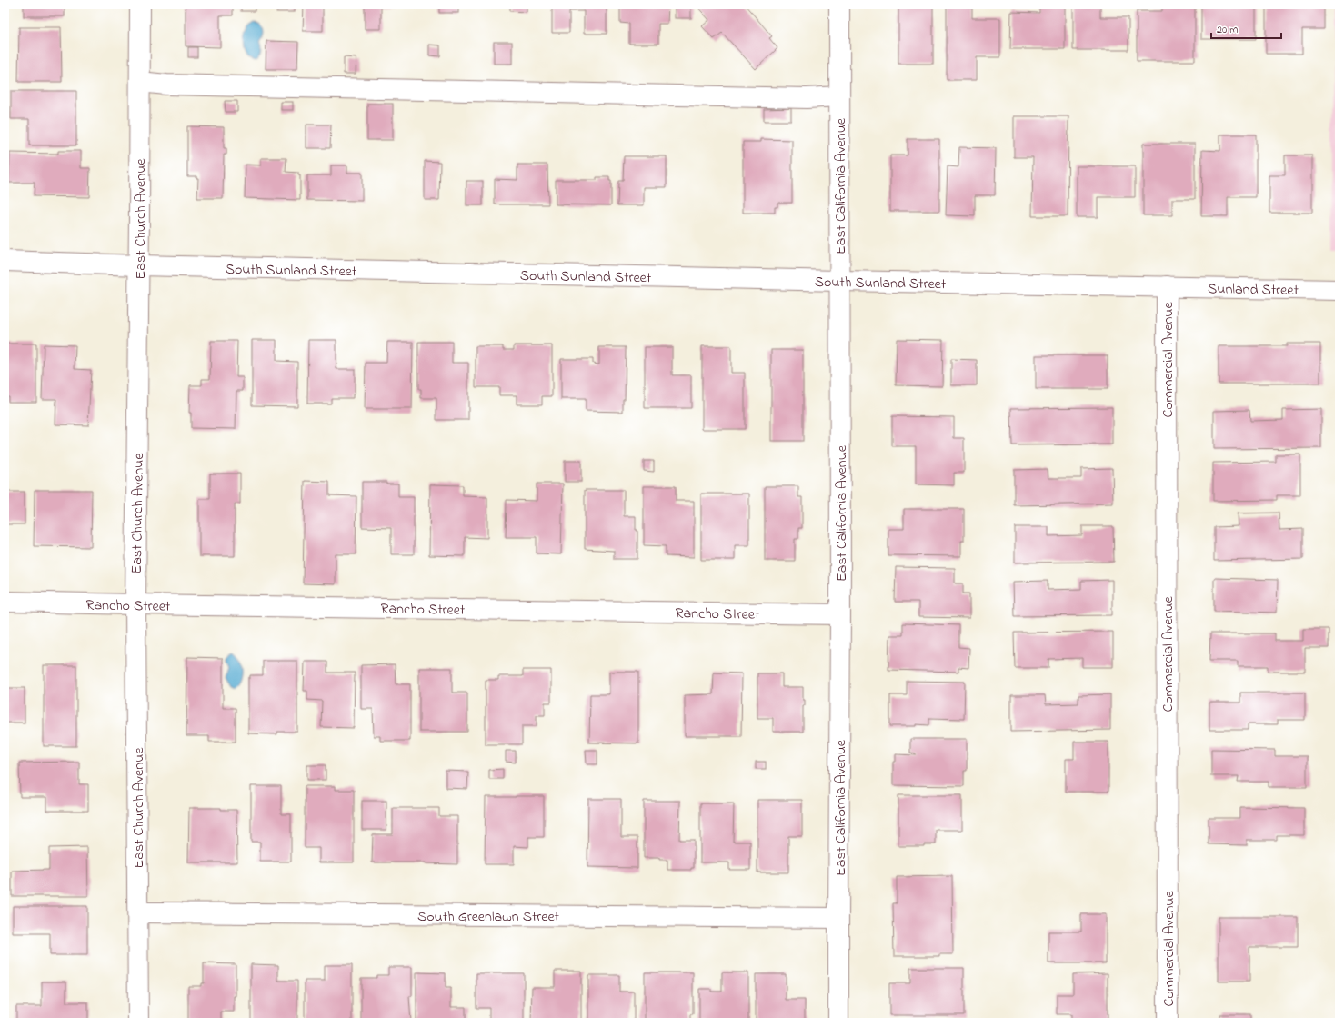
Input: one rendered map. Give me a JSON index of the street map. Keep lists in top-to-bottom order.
{
  "streets": {
    "street": [
      "East California Avenue",
      "East Church Avenue",
      "South Sunland Street",
      "Sunland Street",
      "Commercial Avenue",
      "Rancho Street",
      "South Greenlawn Street"
    ]
  },
  "crossings": [
    ["East California Avenue", "South Sunland Street"],
    ["East California Avenue", "Rancho Street"],
    ["East California Avenue", "South Greenlawn Street"],
    ["East Church Avenue", "South Sunland Street"],
    ["East Church Avenue", "Rancho Street"],
    ["East Church Avenue", "South Greenlawn Street"],
    ["South Sunland Street", "Sunland Street"],
    ["South Sunland Street", "Commercial Avenue"],
    ["Sunland Street", "Commercial Avenue"]
  ],
  "scale_bar": "20 m"
}
